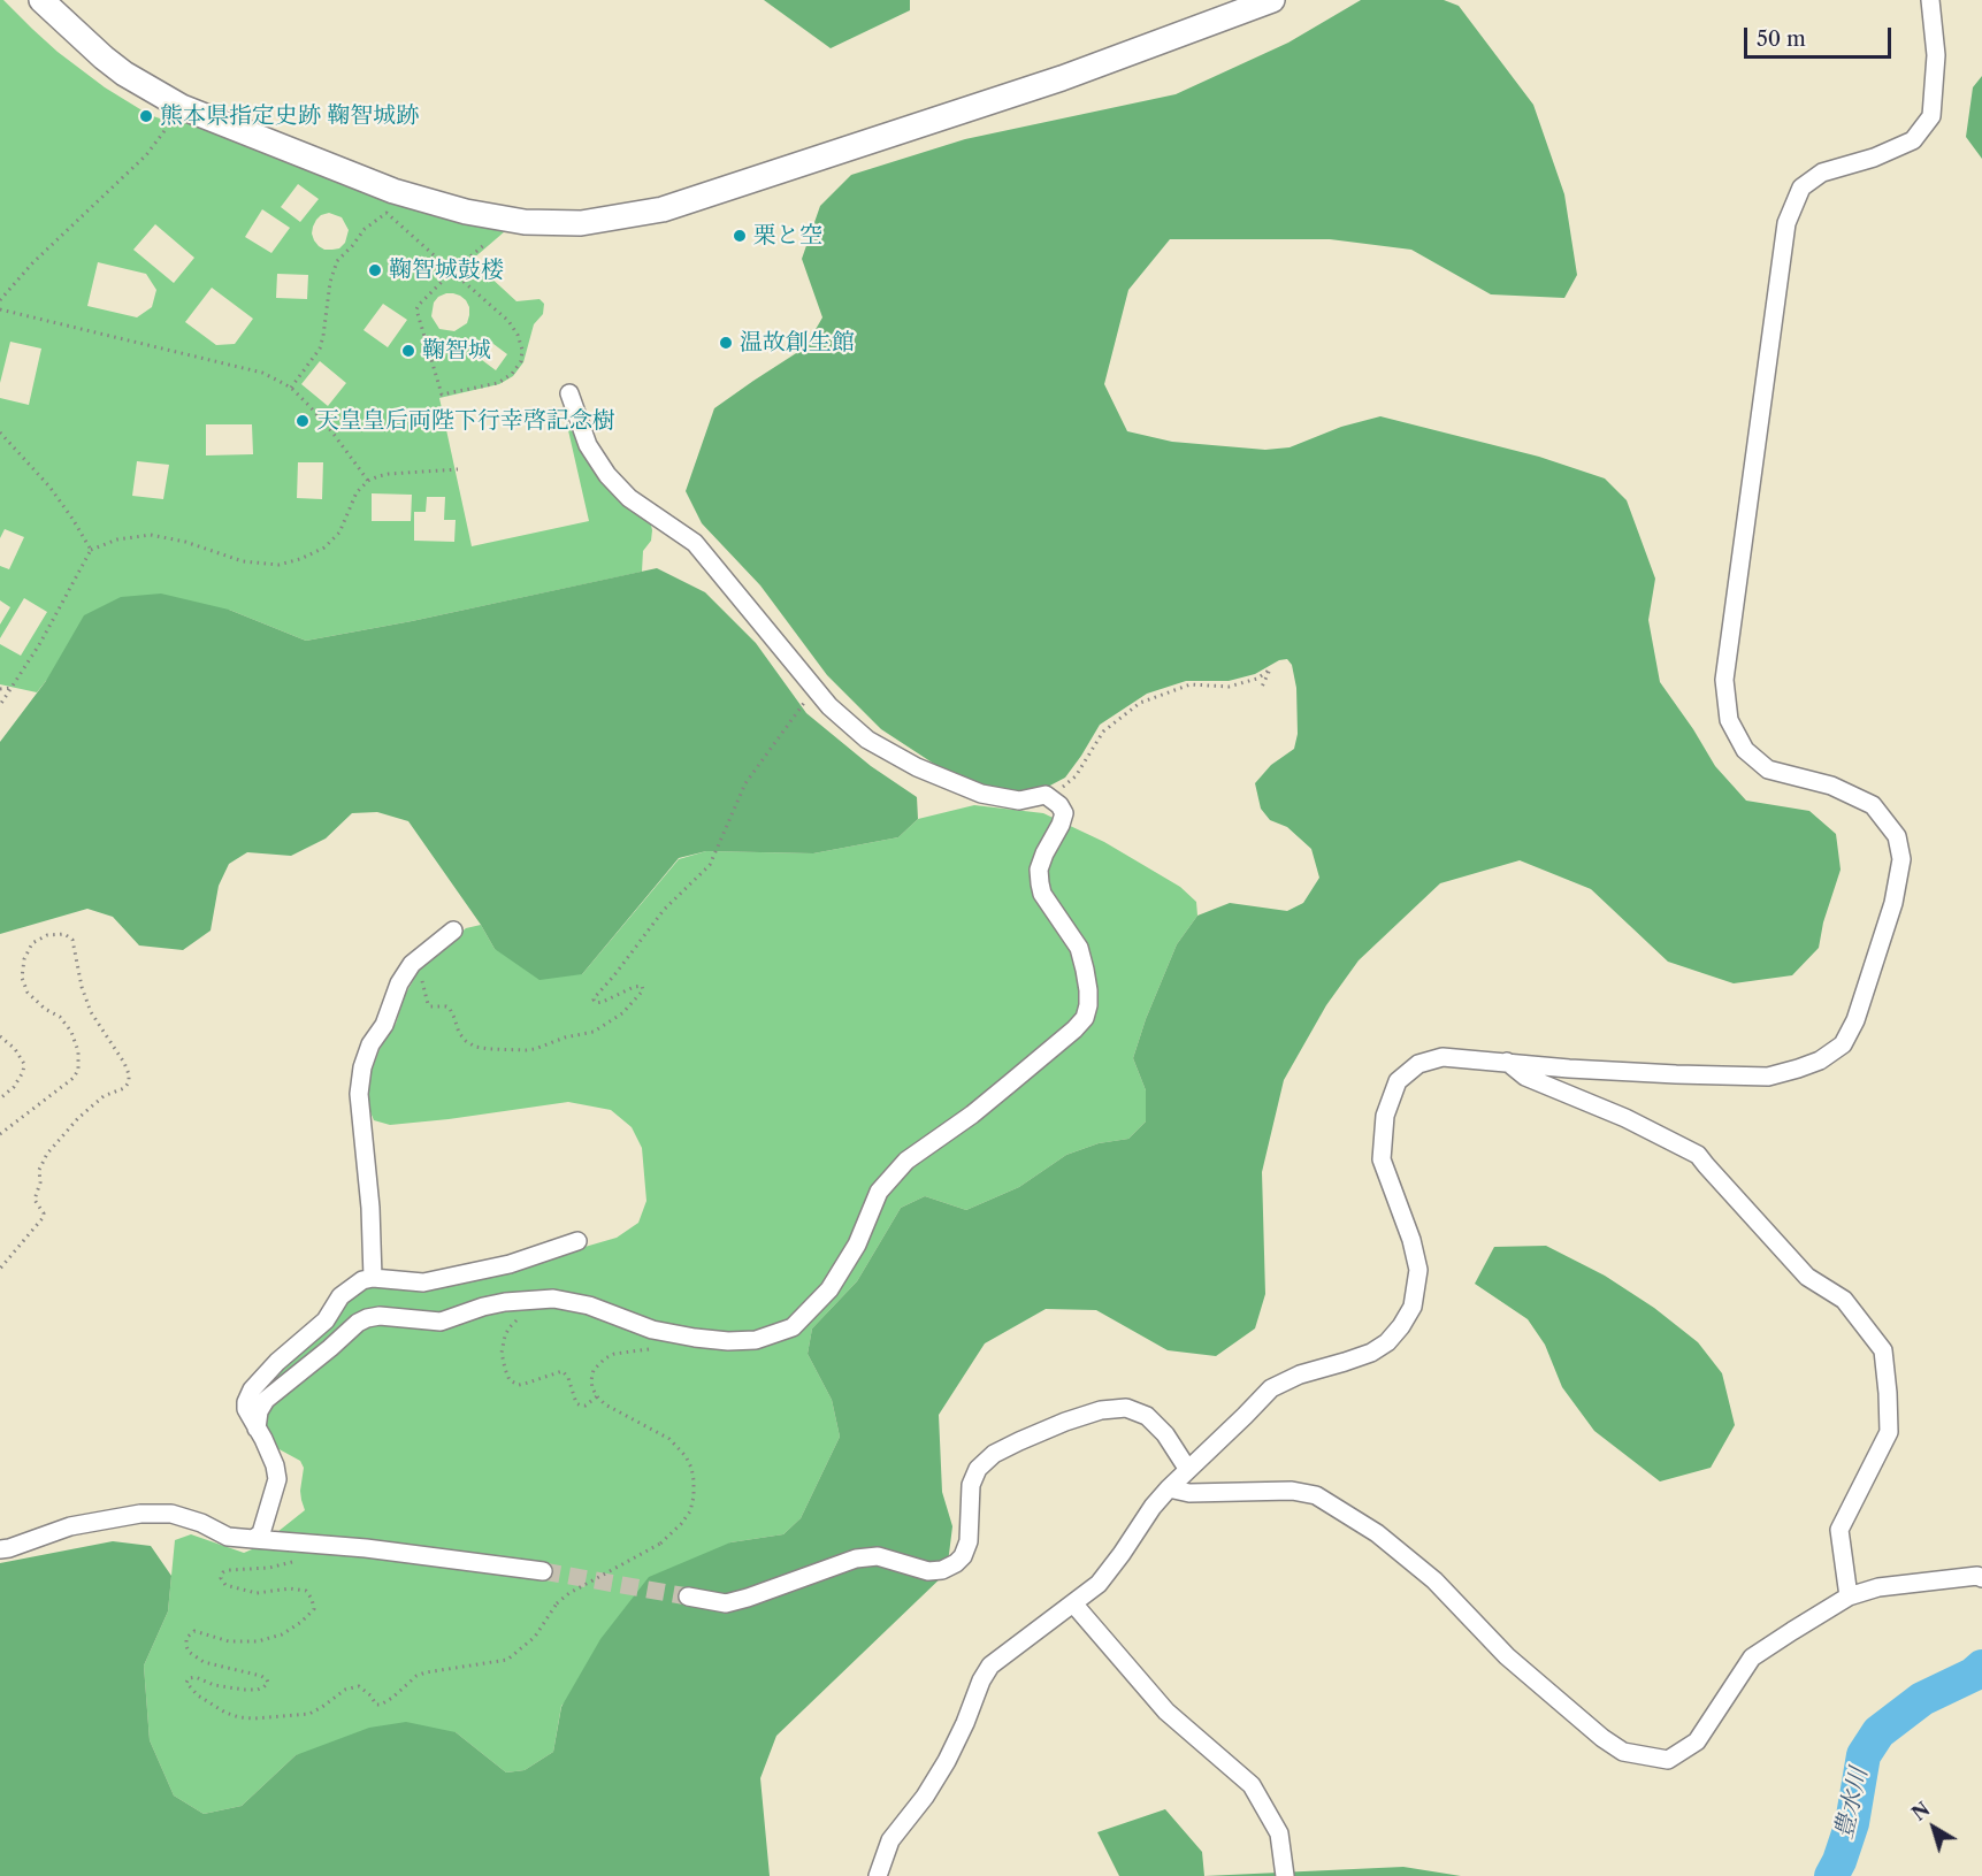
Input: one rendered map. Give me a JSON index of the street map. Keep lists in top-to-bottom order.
{
  "water": ["豊水川"],
  "places": [
    "熊本県指定史跡 鞠智城跡",
    "栗と空",
    "鞠智城鼓楼",
    "温故創生館",
    "鞠智城",
    "天皇皇后両陛下行幸啓記念樹"
  ],
  "scale_bar": "50 m",
  "north": "top left"
}
